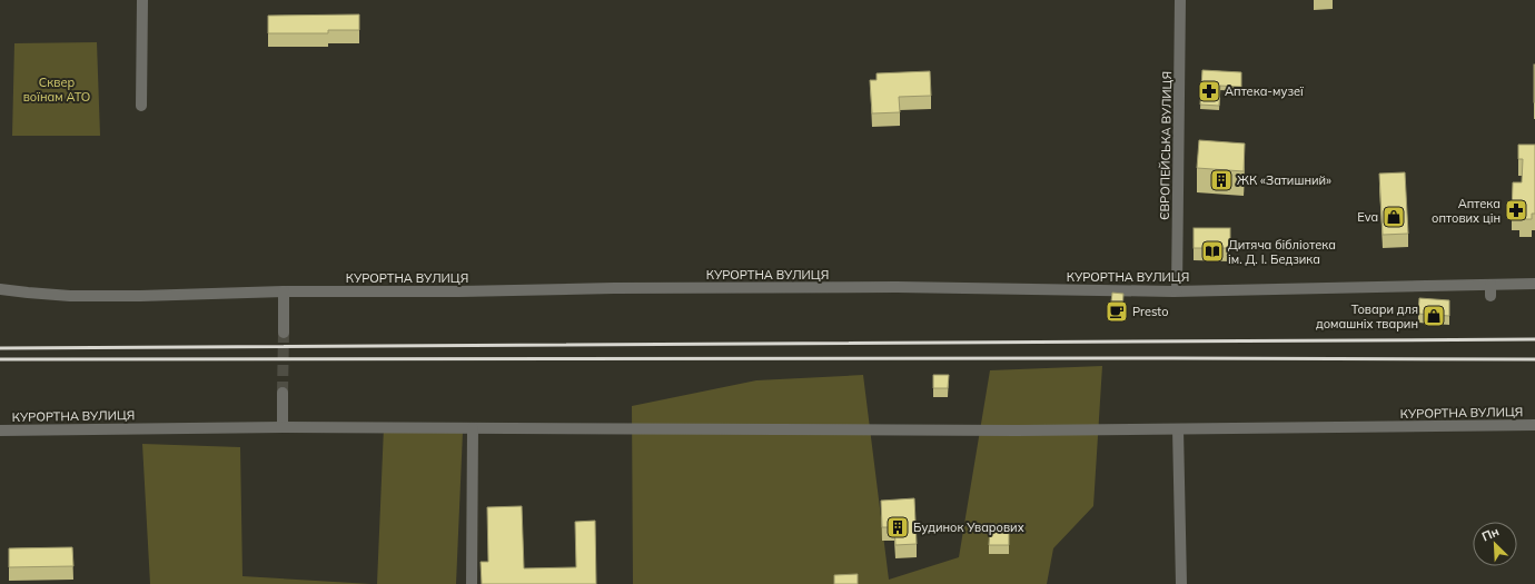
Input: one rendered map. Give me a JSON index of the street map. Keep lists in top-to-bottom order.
{
  "streets": {
    "street": ["ЄВРОПЕЙСЬКА ВУЛИЦЯ", "КУРОРТНА ВУЛИЦЯ"]
  },
  "crossings": [
    ["ЄВРОПЕЙСЬКА ВУЛИЦЯ", "КУРОРТНА ВУЛИЦЯ"]
  ],
  "parks": ["Сквер воїнам АТО"],
  "places": {
    "pharmacy": ["Аптека-музеї", "Аптека оптових цін"],
    "building": ["ЖК «Затишний»", "Будинок Уварових"],
    "shop": ["Eva", "Товари для домашніх тварин"],
    "library": ["Дитяча бібліотека ім. Д. І. Бедзика"],
    "cafe": ["Presto"]
  },
  "north": "top left"
}
